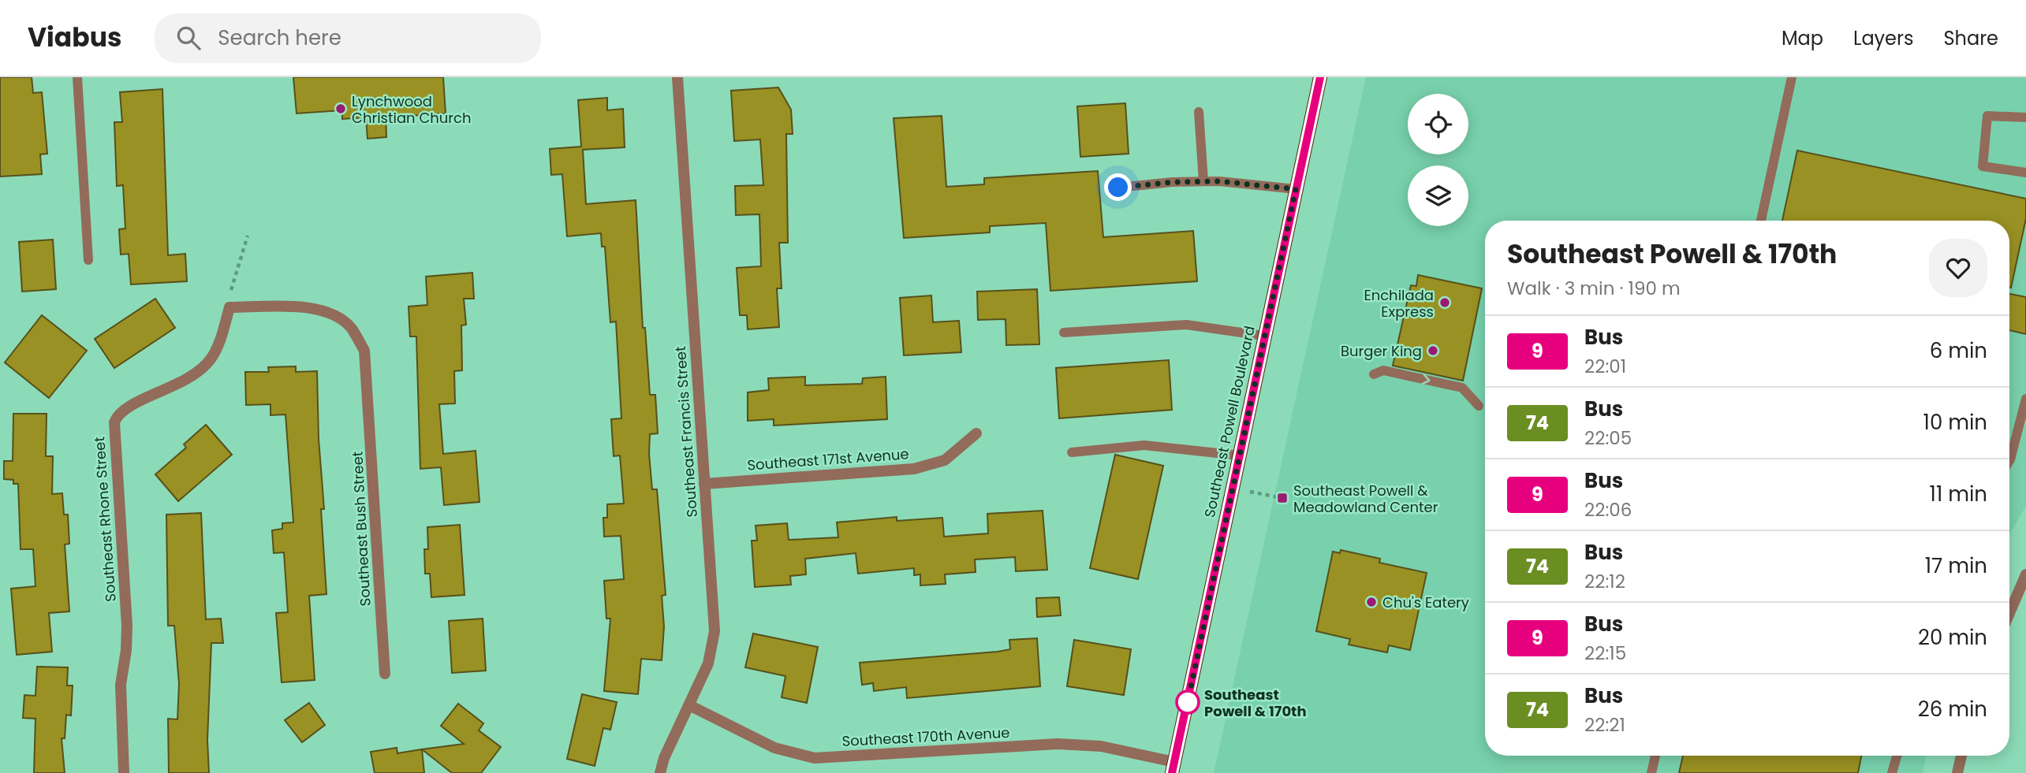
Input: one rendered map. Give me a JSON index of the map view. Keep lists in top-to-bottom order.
{
  "streets": {
    "main road": ["Southeast Powell Boulevard"],
    "street": [
      "Southeast Francis Street",
      "Southeast 171st Avenue",
      "Southeast Rhone Street",
      "Southeast Bush Street",
      "Southeast 170th Avenue"
    ]
  },
  "crossings": [
    ["Southeast Powell Boulevard", "Southeast 170th Avenue"],
    ["Southeast Francis Street", "Southeast 171st Avenue"],
    ["Southeast Francis Street", "Southeast 170th Avenue"],
    ["Southeast Rhone Street", "Southeast Bush Street"]
  ],
  "places": {
    "other": [
      "Lynchwood Christian Church",
      "Enchilada Express",
      "Burger King",
      "Chu's Eatery",
      "Southeast Powell & 170th"
    ],
    "transit": ["Southeast Powell & Meadowland Center"]
  },
  "lines": ["bus line 9"],
  "page": {
    "header": "Viabus",
    "search": "Search here",
    "nav": ["Map", "Layers", "Share"],
    "heading": ["Southeast Powell & 170th", "Walk · 3 min · 190 m"],
    "list": [
      {
        "mark": "9",
        "name": "Bus",
        "note": "22:01",
        "value": "6 min"
      },
      {
        "mark": "74",
        "name": "Bus",
        "note": "22:05",
        "value": "10 min"
      },
      {
        "mark": "9",
        "name": "Bus",
        "note": "22:06",
        "value": "11 min"
      },
      {
        "mark": "74",
        "name": "Bus",
        "note": "22:12",
        "value": "17 min"
      },
      {
        "mark": "9",
        "name": "Bus",
        "note": "22:15",
        "value": "20 min"
      },
      {
        "mark": "74",
        "name": "Bus",
        "note": "22:21",
        "value": "26 min"
      }
    ]
  }
}
